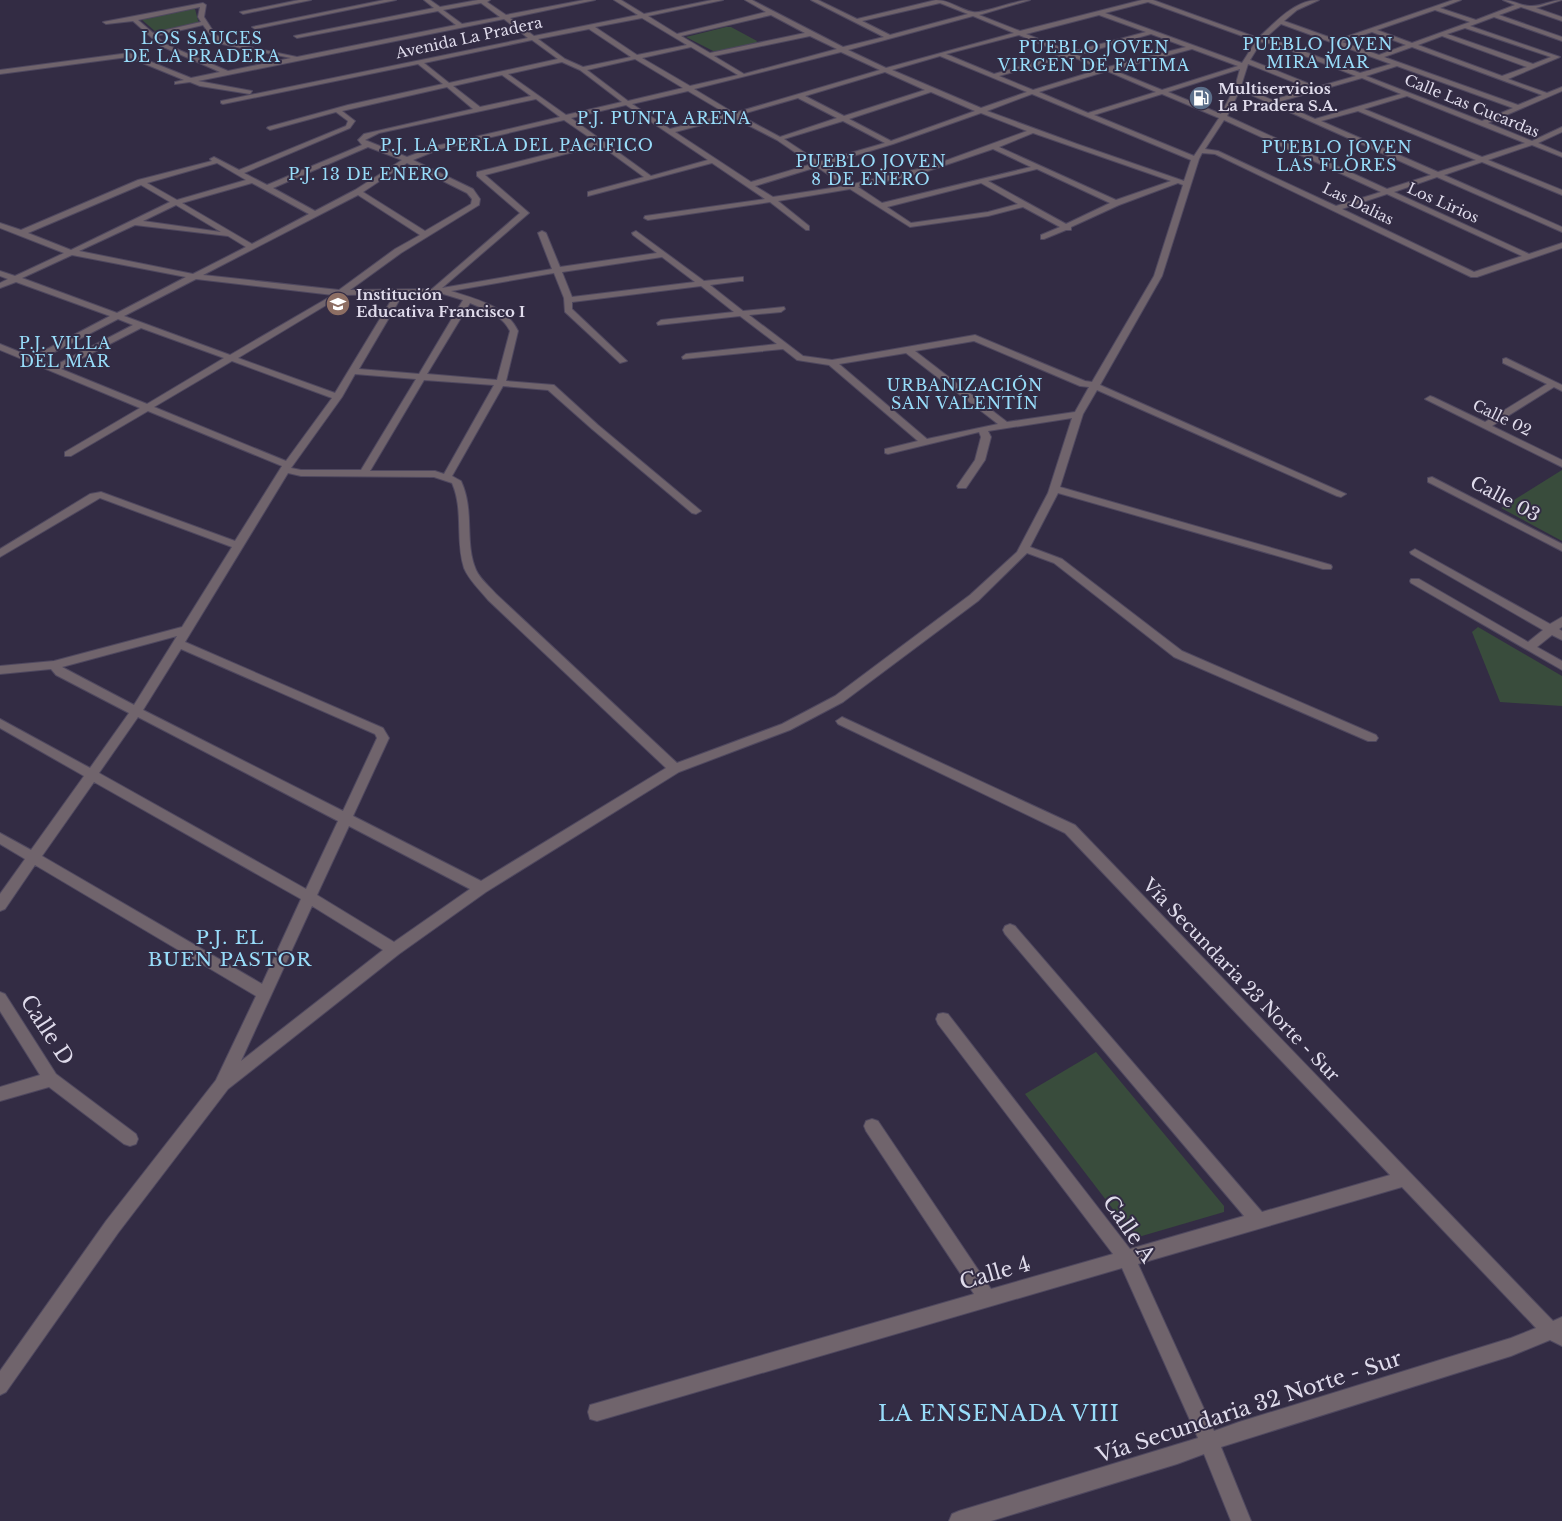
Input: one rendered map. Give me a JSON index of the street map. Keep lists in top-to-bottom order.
{
  "streets": {
    "street": [
      "Avenida La Pradera",
      "Calle Las Cucardas",
      "Los Lirios",
      "Las Dalias",
      "Calle 02",
      "Calle 03",
      "Vía Secundaria 23 Norte - Sur",
      "Calle D",
      "Calle A",
      "Calle 4",
      "Vía Secundaria 32 Norte - Sur"
    ]
  },
  "crossings": [
    ["Los Lirios", "Las Dalias"],
    ["Vía Secundaria 23 Norte - Sur", "Calle 4"],
    ["Vía Secundaria 23 Norte - Sur", "Vía Secundaria 32 Norte - Sur"],
    ["Calle A", "Calle 4"],
    ["Calle A", "Vía Secundaria 32 Norte - Sur"]
  ],
  "districts": [
    "LOS SAUCES DE LA PRADERA",
    "PUEBLO JOVEN MIRA MAR",
    "PUEBLO JOVEN VIRGEN DE FATIMA",
    "P.J. PUNTA ARENA",
    "P.J. LA PERLA DEL PACIFICO",
    "PUEBLO JOVEN LAS FLORES",
    "PUEBLO JOVEN 8 DE ENERO",
    "P.J. 13 DE ENERO",
    "P.J. VILLA DEL MAR",
    "URBANIZACIÓN SAN VALENTÍN",
    "P.J. EL BUEN PASTOR",
    "LA ENSENADA VIII"
  ],
  "places": {
    "fuel station": ["Multiservicios La Pradera S.A."],
    "school or university": ["Institución Educativa Francisco I"]
  }
}
